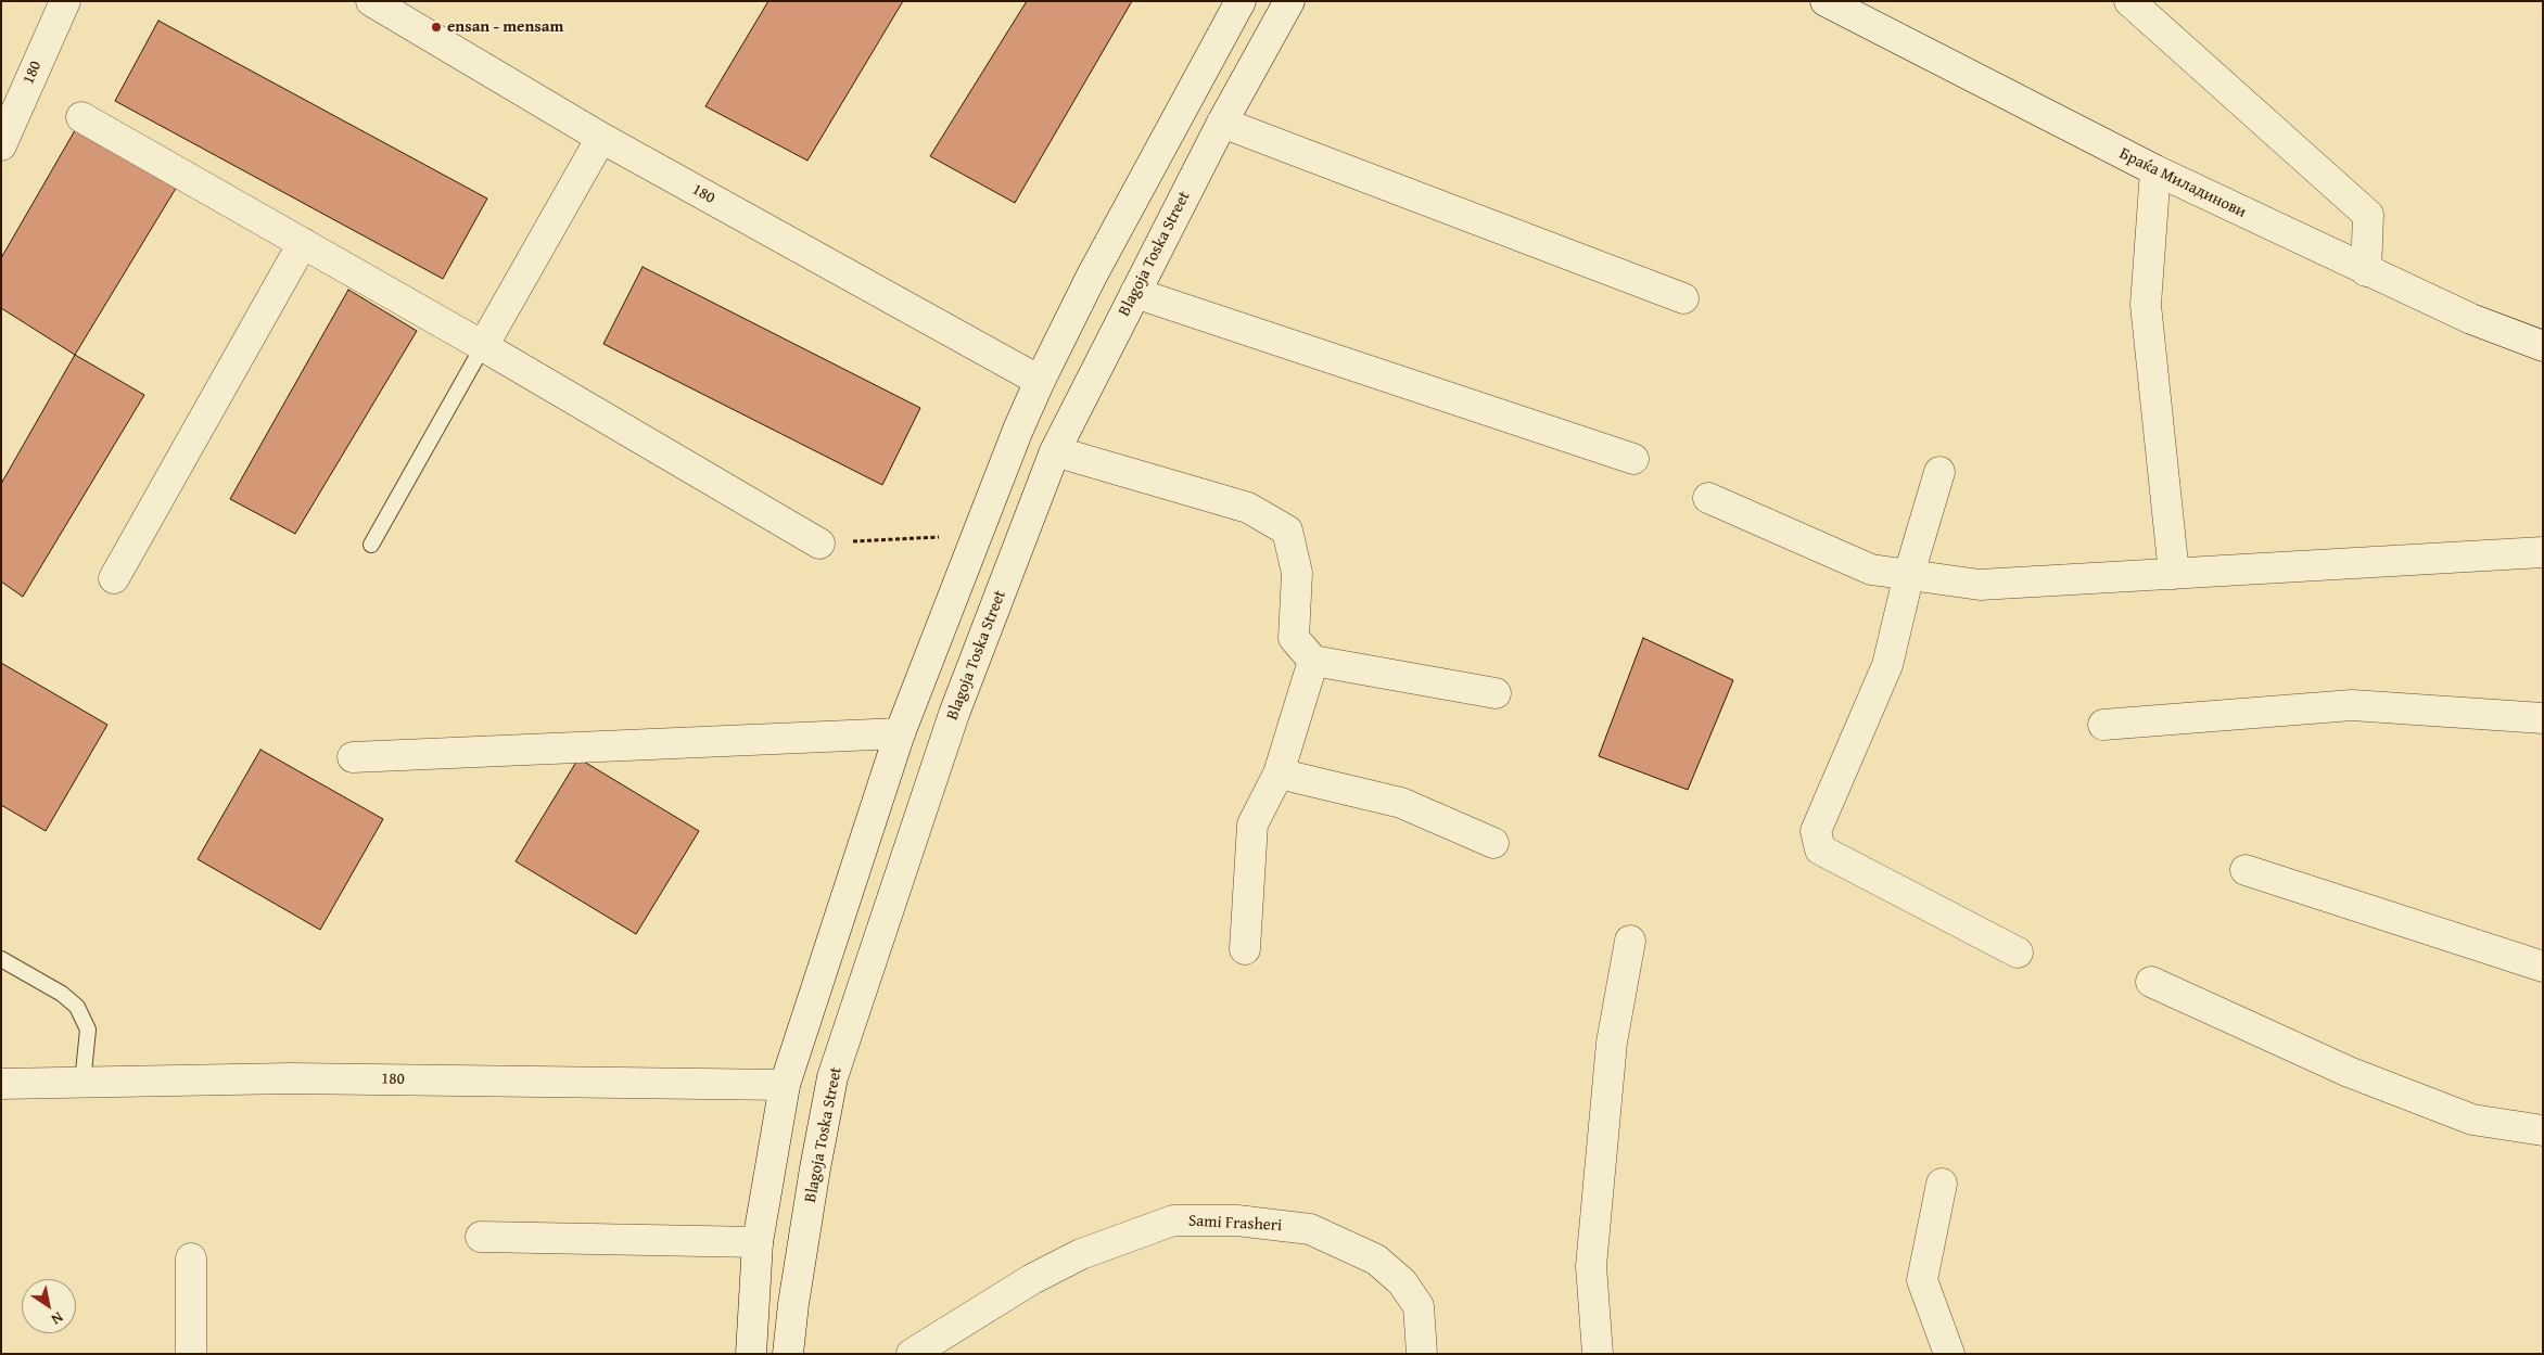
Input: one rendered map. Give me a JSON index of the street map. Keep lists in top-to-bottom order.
{
  "streets": {
    "street": [
      "180",
      "Браќа Миладинови",
      "Blagoja Toska Street",
      "Sami Frasheri"
    ]
  },
  "places": ["ensan - mensam"],
  "north": "bottom right"
}
